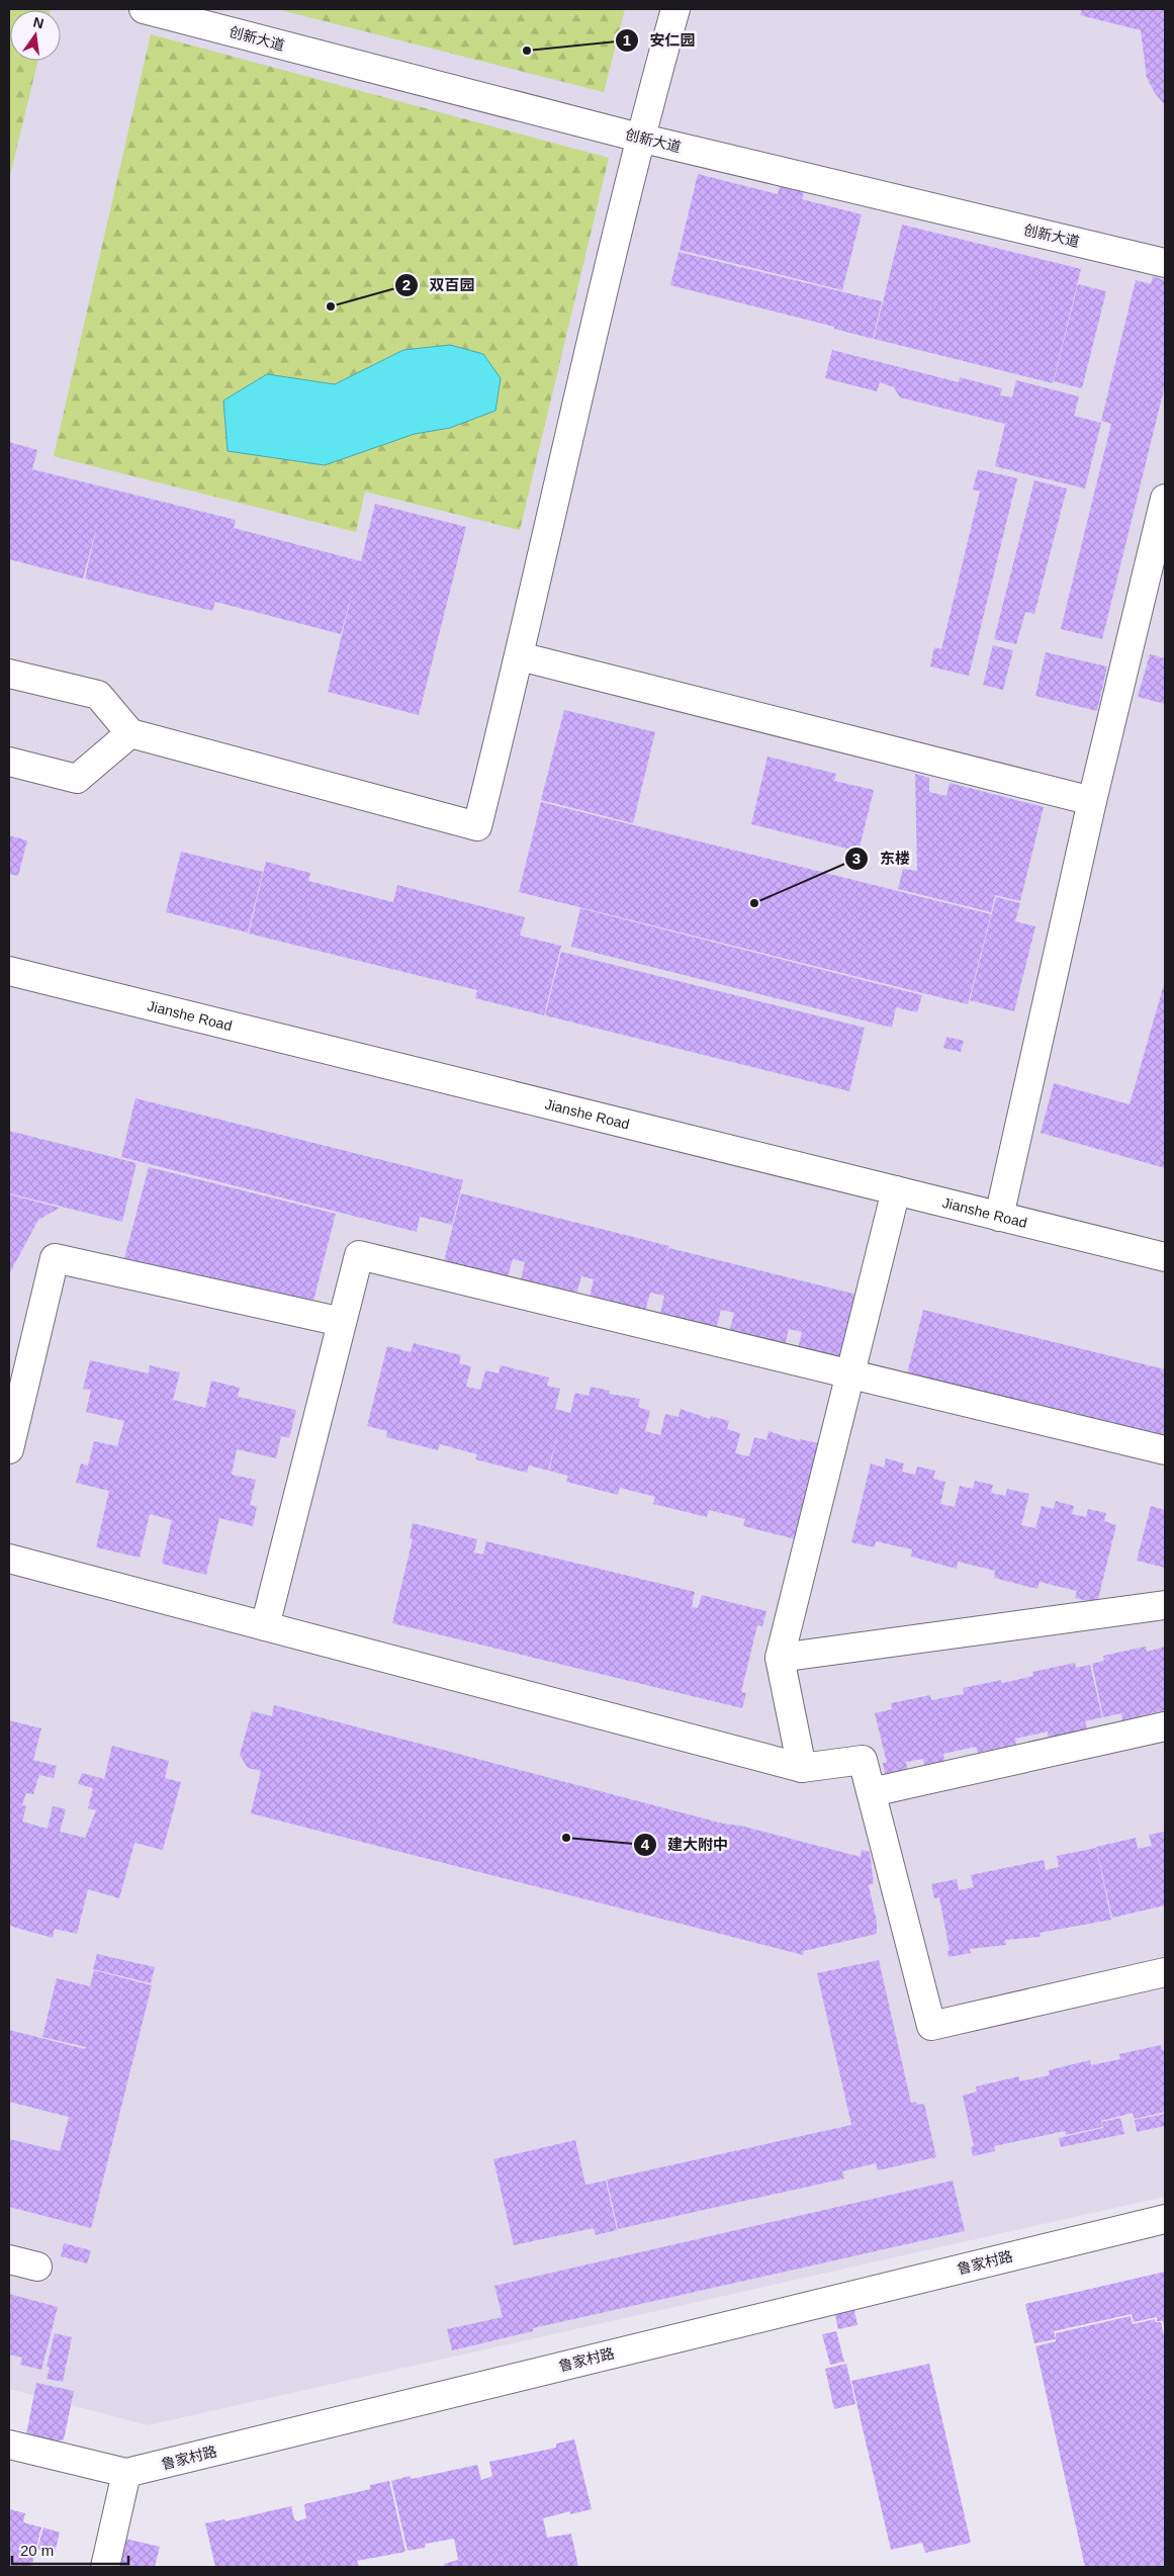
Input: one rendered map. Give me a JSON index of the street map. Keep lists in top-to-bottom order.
{
  "streets": {
    "street": ["创新大道", "Jianshe Road", "鲁家村路"]
  },
  "places": [
    "安仁园",
    "双百园",
    "东楼",
    "建大附中"
  ],
  "scale_bar": "20 m",
  "north": "top"
}
